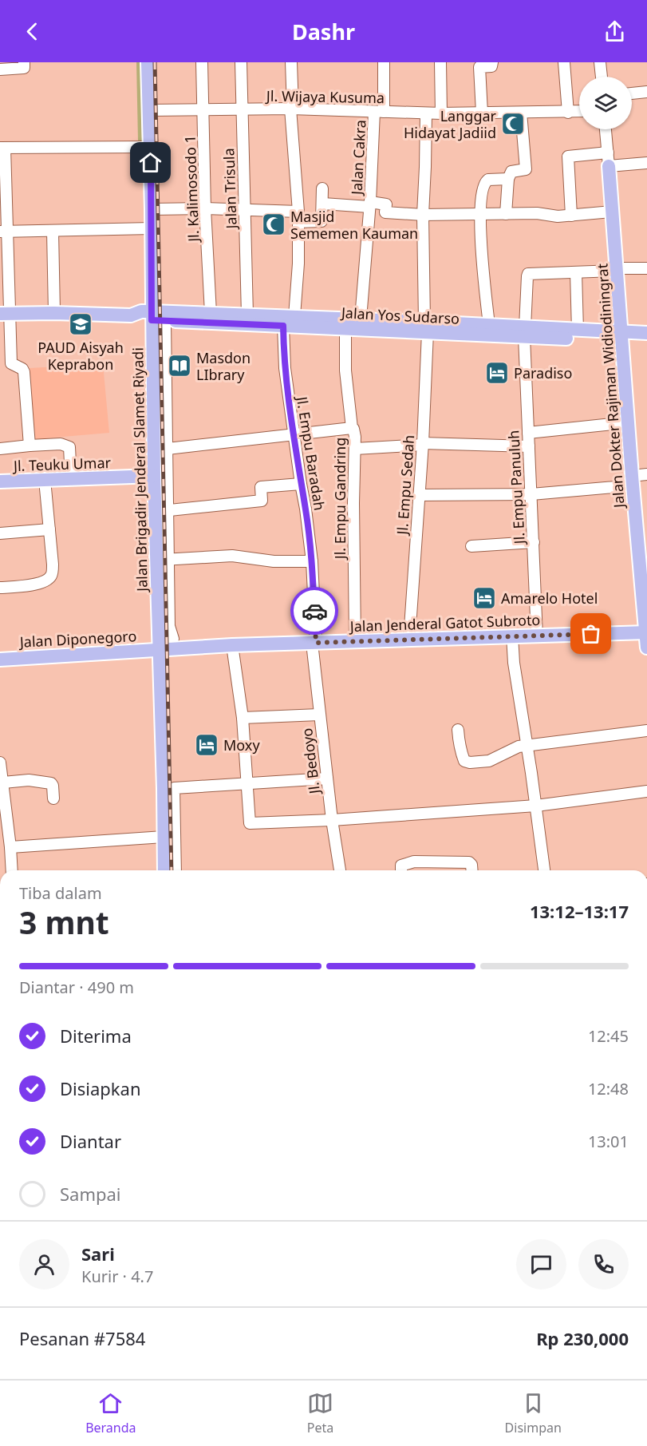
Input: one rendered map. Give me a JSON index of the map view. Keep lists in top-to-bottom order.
{
  "streets": {
    "main road": [
      "Jalan Yos Sudarso",
      "Jalan Dokter Rajiman Widiodiningrat",
      "Jl. Teuku Umar",
      "Jalan Brigadir Jenderal Slamet Riyadi",
      "Jalan Jenderal Gatot Subroto",
      "Jalan Diponegoro"
    ],
    "street": [
      "Jl. Wijaya Kusuma",
      "Jalan Cakra",
      "Jl. Kalimosodo 1",
      "Jalan Trisula",
      "Jl. Empu Baradah",
      "Jl. Empu Sedah",
      "Jl. Empu Panuluh",
      "Jl. Empu Gandring",
      "Jl. Bedoyo"
    ]
  },
  "crossings": [
    ["Jl. Wijaya Kusuma", "Jalan Cakra"],
    ["Jl. Wijaya Kusuma", "Jl. Kalimosodo 1"],
    ["Jl. Wijaya Kusuma", "Jalan Trisula"],
    ["Jl. Wijaya Kusuma", "Jalan Brigadir Jenderal Slamet Riyadi"],
    ["Jl. Wijaya Kusuma", "Jl. Empu Sedah"],
    ["Jalan Cakra", "Jalan Yos Sudarso"],
    ["Jl. Kalimosodo 1", "Jalan Yos Sudarso"],
    ["Jalan Trisula", "Jalan Yos Sudarso"],
    ["Jalan Yos Sudarso", "Jalan Dokter Rajiman Widiodiningrat"],
    ["Jalan Yos Sudarso", "Jl. Empu Baradah"],
    ["Jalan Yos Sudarso", "Jalan Brigadir Jenderal Slamet Riyadi"],
    ["Jalan Yos Sudarso", "Jl. Empu Sedah"],
    ["Jalan Yos Sudarso", "Jl. Empu Panuluh"],
    ["Jalan Yos Sudarso", "Jl. Empu Gandring"],
    ["Jalan Dokter Rajiman Widiodiningrat", "Jalan Jenderal Gatot Subroto"],
    ["Jl. Empu Baradah", "Jalan Jenderal Gatot Subroto"],
    ["Jl. Empu Baradah", "Jl. Bedoyo"],
    ["Jl. Teuku Umar", "Jalan Brigadir Jenderal Slamet Riyadi"],
    ["Jalan Brigadir Jenderal Slamet Riyadi", "Jalan Jenderal Gatot Subroto"],
    ["Jalan Brigadir Jenderal Slamet Riyadi", "Jalan Diponegoro"],
    ["Jl. Empu Sedah", "Jalan Jenderal Gatot Subroto"],
    ["Jl. Empu Panuluh", "Jalan Jenderal Gatot Subroto"],
    ["Jl. Empu Gandring", "Jalan Jenderal Gatot Subroto"],
    ["Jalan Jenderal Gatot Subroto", "Jalan Diponegoro"],
    ["Jalan Jenderal Gatot Subroto", "Jl. Bedoyo"]
  ],
  "places": {
    "mosque": ["Langgar Hidayat Jadiid", "Masjid Sememen Kauman"],
    "school or university": ["PAUD Aisyah Keprabon"],
    "library": ["Masdon LIbrary"],
    "hotel": ["Paradiso", "Amarelo Hotel", "Moxy"]
  },
  "page": {
    "header": "Dashr",
    "heading": ["3 mnt", "Tiba dalam", "13:12–13:17"],
    "panel": [
      "Sari",
      "Kurir · 4.7",
      "Pesanan #7584",
      "Rp 230,000"
    ],
    "bar": "Diantar · 490 m",
    "list": [
      ["Diterima", "12:45"],
      ["Disiapkan", "12:48"],
      ["Diantar", "13:01"],
      "Sampai"
    ],
    "tabs": ["Beranda", "Peta", "Disimpan"]
  }
}
